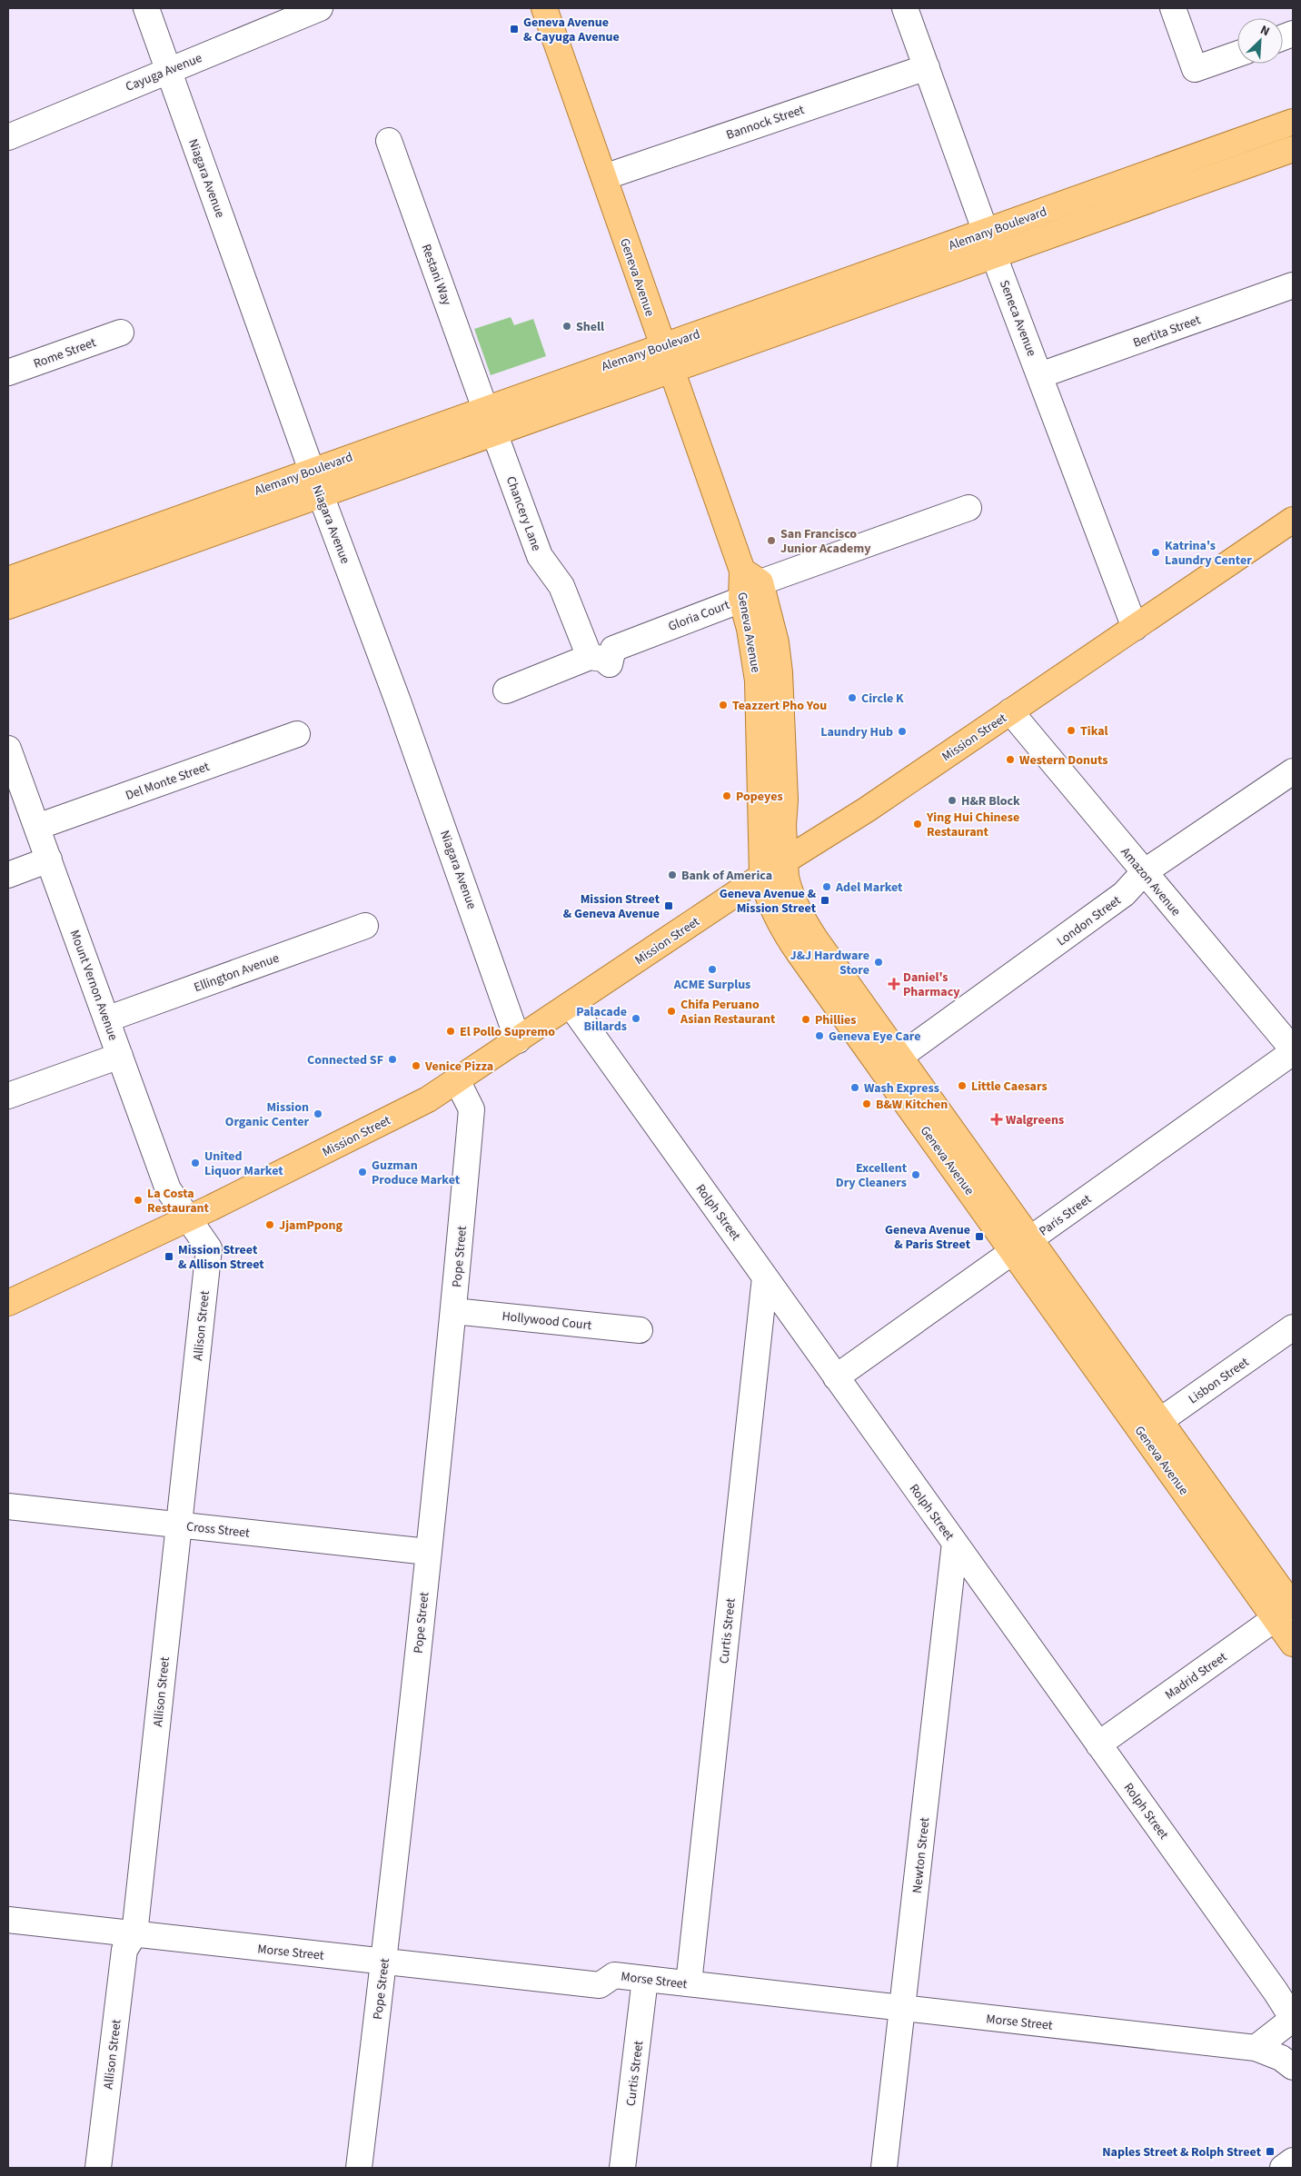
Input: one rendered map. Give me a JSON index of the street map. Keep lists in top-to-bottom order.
{
  "streets": {
    "main road": ["Alemany Boulevard", "Geneva Avenue", "Mission Street"],
    "street": [
      "Cayuga Avenue",
      "Bannock Street",
      "Niagara Avenue",
      "Restani Way",
      "Seneca Avenue",
      "Bertita Street",
      "Rome Street",
      "Chancery Lane",
      "Gloria Court",
      "Del Monte Street",
      "Amazon Avenue",
      "London Street",
      "Ellington Avenue",
      "Mount Vernon Avenue",
      "Rolph Street",
      "Paris Street",
      "Pope Street",
      "Hollywood Court",
      "Allison Street",
      "Lisbon Street",
      "Cross Street",
      "Curtis Street",
      "Madrid Street",
      "Newton Street",
      "Morse Street"
    ]
  },
  "crossings": [
    ["Cayuga Avenue", "Niagara Avenue"],
    ["Bannock Street", "Geneva Avenue"],
    ["Bannock Street", "Seneca Avenue"],
    ["Niagara Avenue", "Alemany Boulevard"],
    ["Niagara Avenue", "Mission Street"],
    ["Alemany Boulevard", "Restani Way"],
    ["Alemany Boulevard", "Geneva Avenue"],
    ["Alemany Boulevard", "Seneca Avenue"],
    ["Alemany Boulevard", "Chancery Lane"],
    ["Geneva Avenue", "Gloria Court"],
    ["Geneva Avenue", "Mission Street"],
    ["Geneva Avenue", "London Street"],
    ["Geneva Avenue", "Paris Street"],
    ["Geneva Avenue", "Lisbon Street"],
    ["Geneva Avenue", "Madrid Street"],
    ["Seneca Avenue", "Bertita Street"],
    ["Seneca Avenue", "Mission Street"],
    ["Chancery Lane", "Gloria Court"],
    ["Mission Street", "Amazon Avenue"],
    ["Mission Street", "Mount Vernon Avenue"],
    ["Mission Street", "Rolph Street"],
    ["Mission Street", "Pope Street"],
    ["Mission Street", "Allison Street"],
    ["Del Monte Street", "Mount Vernon Avenue"],
    ["Amazon Avenue", "London Street"],
    ["Amazon Avenue", "Paris Street"],
    ["Ellington Avenue", "Mount Vernon Avenue"],
    ["Mount Vernon Avenue", "Allison Street"],
    ["Rolph Street", "Paris Street"],
    ["Rolph Street", "Curtis Street"],
    ["Rolph Street", "Madrid Street"],
    ["Rolph Street", "Newton Street"],
    ["Pope Street", "Hollywood Court"],
    ["Pope Street", "Cross Street"],
    ["Pope Street", "Morse Street"],
    ["Allison Street", "Cross Street"],
    ["Allison Street", "Morse Street"],
    ["Curtis Street", "Morse Street"],
    ["Newton Street", "Morse Street"]
  ],
  "places": {
    "transit": [
      "Geneva Avenue & Cayuga Avenue",
      "Geneva Avenue & Mission Street",
      "Mission Street & Geneva Avenue",
      "Geneva Avenue & Paris Street",
      "Mission Street & Allison Street",
      "Naples Street & Rolph Street"
    ],
    "other": [
      "Shell",
      "San Francisco Junior Academy",
      "Katrina's Laundry Center",
      "Circle K",
      "Teazzert Pho You",
      "Tikal",
      "Laundry Hub",
      "Western Donuts",
      "Popeyes",
      "H&R Block",
      "Ying Hui Chinese Restaurant",
      "Bank of America",
      "Adel Market",
      "J&J Hardware Store",
      "ACME Surplus",
      "Chifa Peruano Asian Restaurant",
      "Palacade Billards",
      "Phillies",
      "El Pollo Supremo",
      "Geneva Eye Care",
      "Connected SF",
      "Venice Pizza",
      "Little Caesars",
      "Wash Express",
      "B&W Kitchen",
      "Mission Organic Center",
      "United Liquor Market",
      "Guzman Produce Market",
      "Excellent Dry Cleaners",
      "La Costa Restaurant",
      "JjamPpong"
    ],
    "health": ["Daniel's Pharmacy", "Walgreens"]
  },
  "north": "top right"
}
